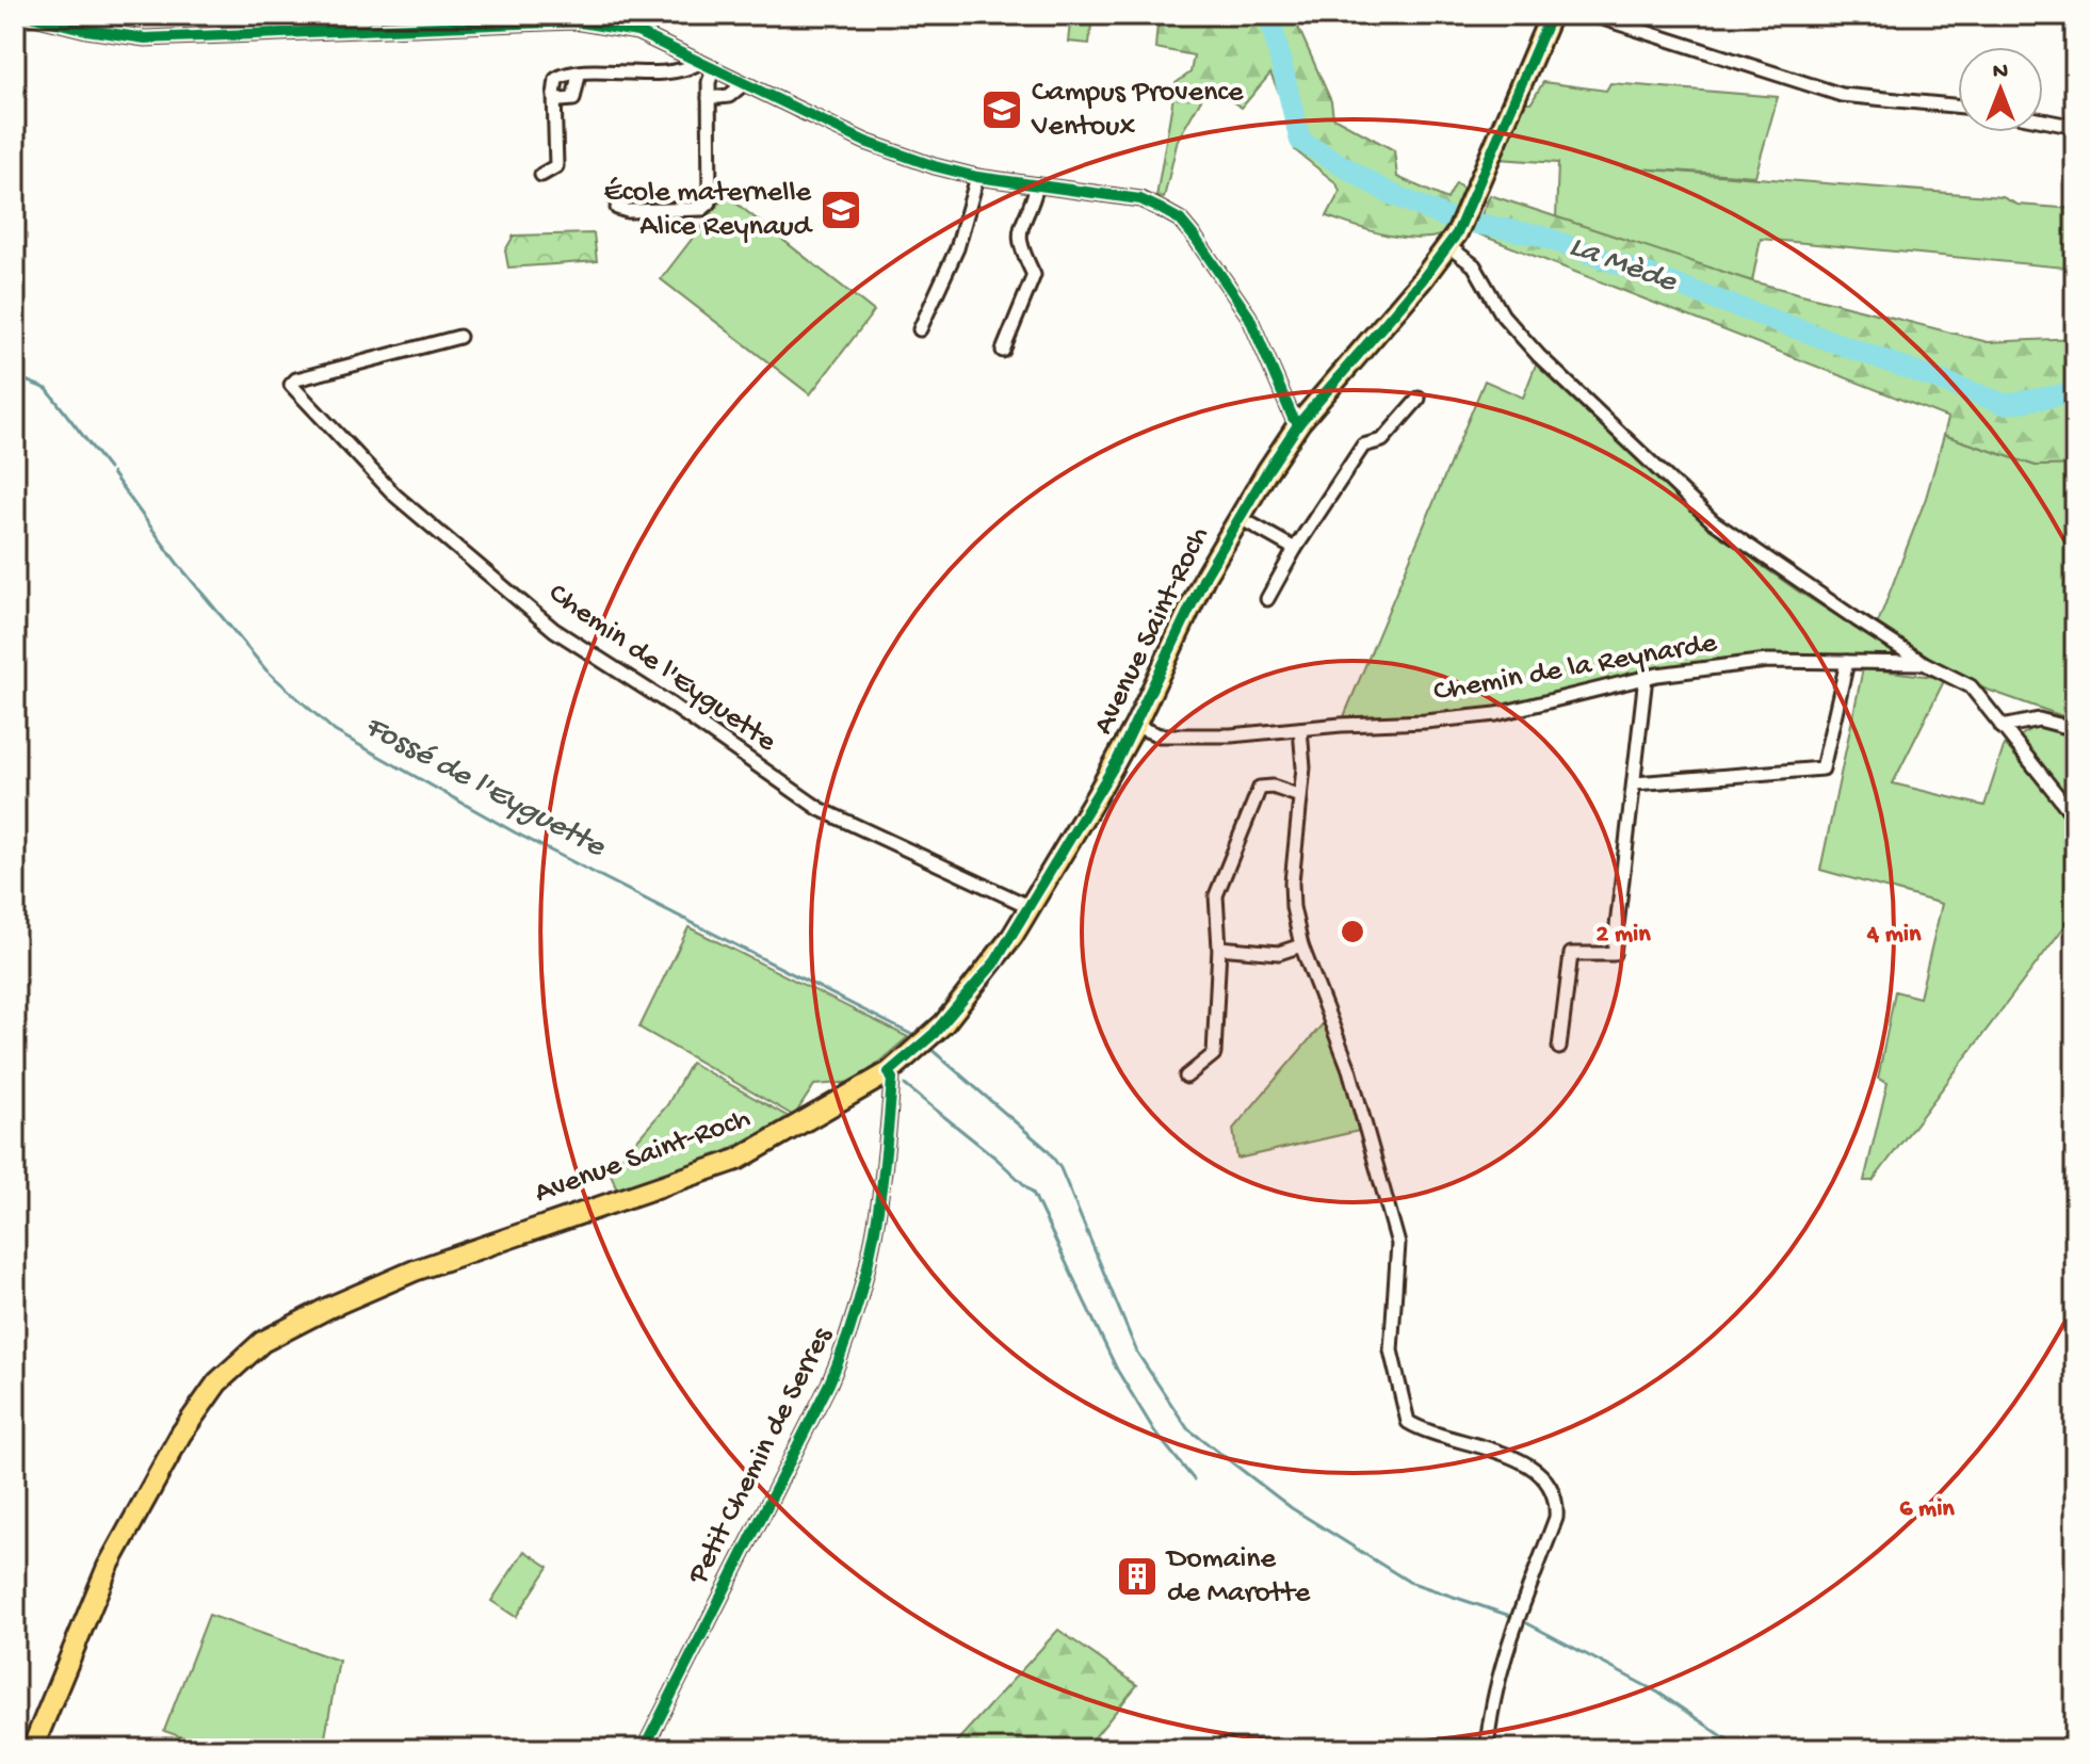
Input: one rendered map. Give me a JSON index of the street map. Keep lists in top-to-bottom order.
{
  "streets": {
    "main road": ["Avenue Saint-Roch"],
    "street": ["Chemin de l'Eyguette", "Chemin de la Reynarde", "Petit Chemin de Serres"]
  },
  "crossings": [
    ["Avenue Saint-Roch", "Chemin de l'Eyguette"],
    ["Avenue Saint-Roch", "Chemin de la Reynarde"],
    ["Avenue Saint-Roch", "Petit Chemin de Serres"]
  ],
  "water": ["La Mède", "Fossé de l'Eyguette"],
  "places": {
    "school or university": ["Campus Provence Ventoux", "École maternelle Alice Reynaud"],
    "building": ["Domaine de Marotte"]
  },
  "north": "top",
  "rings": ["2 min", "4 min", "6 min"]
}
